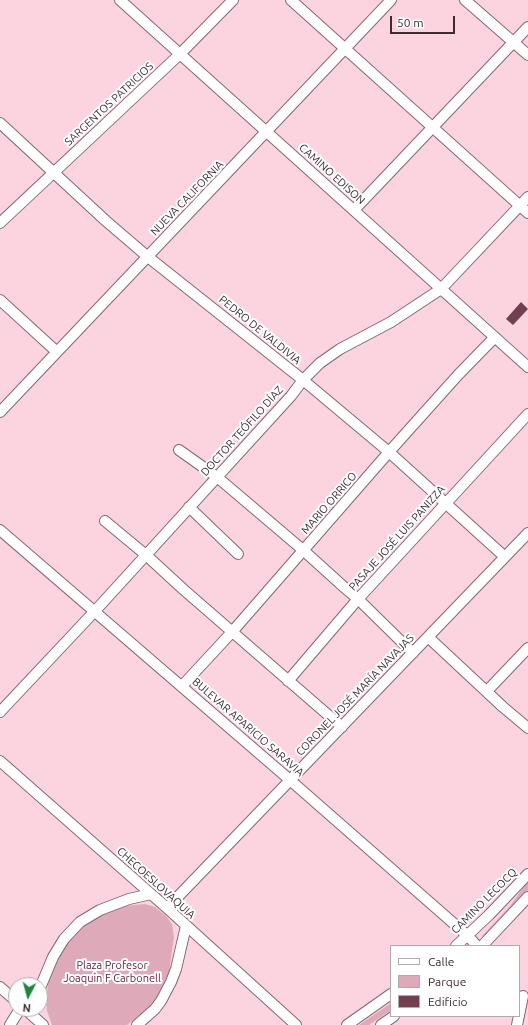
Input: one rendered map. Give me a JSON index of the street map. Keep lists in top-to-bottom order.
{
  "streets": {
    "street": [
      "SARGENTOS PATRICIOS",
      "CAMINO EDISON",
      "NUEVA CALIFORNIA",
      "PEDRO DE VALDIVIA",
      "DOCTOR TEÓFILO DÍAZ",
      "MARIO ORRICO",
      "PASAJE JOSÉ LUIS PANIZZA",
      "CORONEL JOSÉ MARÍA NAVAJAS",
      "BULEVAR APARICIO SARAVIA",
      "CHECOESLOVAQUIA",
      "CAMINO LECOCQ"
    ]
  },
  "crossings": [
    ["SARGENTOS PATRICIOS", "CAMINO EDISON"],
    ["SARGENTOS PATRICIOS", "PEDRO DE VALDIVIA"],
    ["CAMINO EDISON", "NUEVA CALIFORNIA"],
    ["CAMINO EDISON", "DOCTOR TEÓFILO DÍAZ"],
    ["CAMINO EDISON", "MARIO ORRICO"],
    ["NUEVA CALIFORNIA", "PEDRO DE VALDIVIA"],
    ["PEDRO DE VALDIVIA", "DOCTOR TEÓFILO DÍAZ"],
    ["PEDRO DE VALDIVIA", "MARIO ORRICO"],
    ["PEDRO DE VALDIVIA", "PASAJE JOSÉ LUIS PANIZZA"],
    ["PEDRO DE VALDIVIA", "CORONEL JOSÉ MARÍA NAVAJAS"],
    ["DOCTOR TEÓFILO DÍAZ", "BULEVAR APARICIO SARAVIA"],
    ["MARIO ORRICO", "BULEVAR APARICIO SARAVIA"],
    ["CORONEL JOSÉ MARÍA NAVAJAS", "BULEVAR APARICIO SARAVIA"],
    ["CORONEL JOSÉ MARÍA NAVAJAS", "CHECOESLOVAQUIA"],
    ["BULEVAR APARICIO SARAVIA", "CAMINO LECOCQ"]
  ],
  "parks": ["Plaza Profesor Joaquin F Carbonell"],
  "legend": ["Calle", "Parque", "Edificio"],
  "scale_bar": "50 m",
  "north": "bottom"
}
